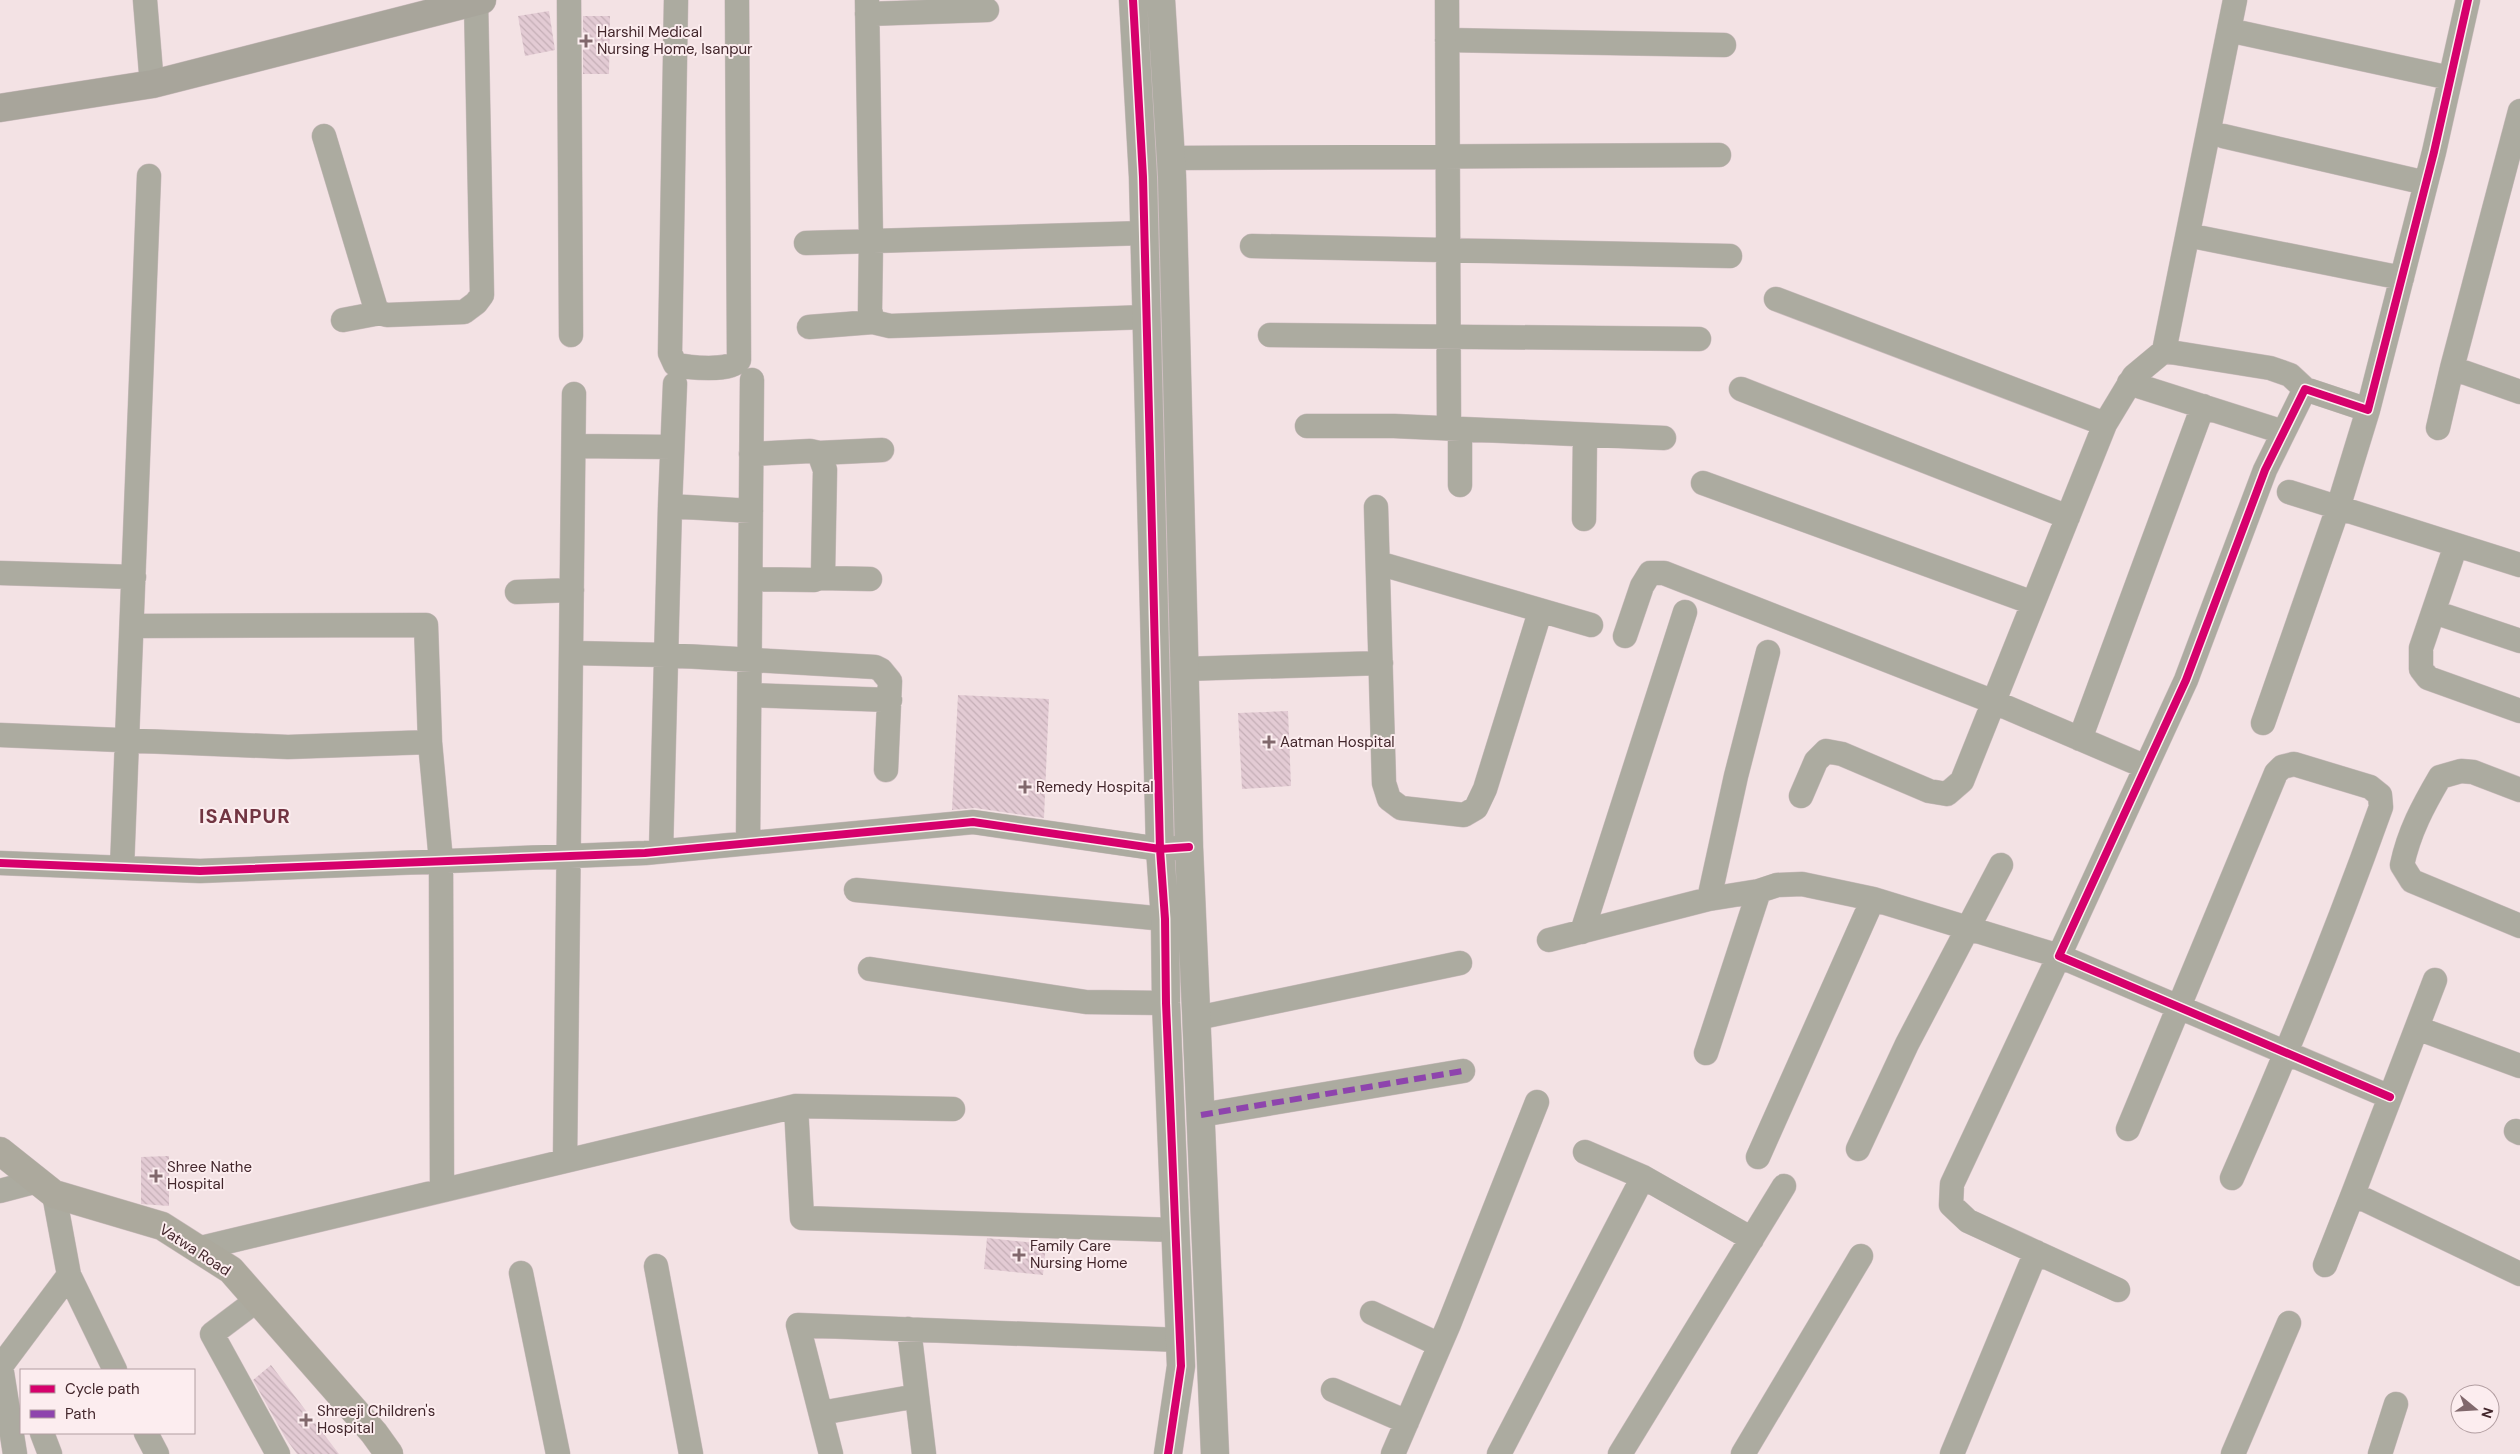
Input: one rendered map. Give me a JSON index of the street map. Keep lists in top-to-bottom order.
{
  "streets": {
    "main road": ["Vatwa Road"]
  },
  "districts": ["ISANPUR"],
  "places": {
    "health": [
      "Harshil Medical Nursing Home, Isanpur",
      "Aatman Hospital",
      "Remedy Hospital",
      "Shree Nathe Hospital",
      "Family Care Nursing Home",
      "Shreeji Children's Hospital"
    ]
  },
  "legend": ["Cycle path", "Path"],
  "north": "right"
}
